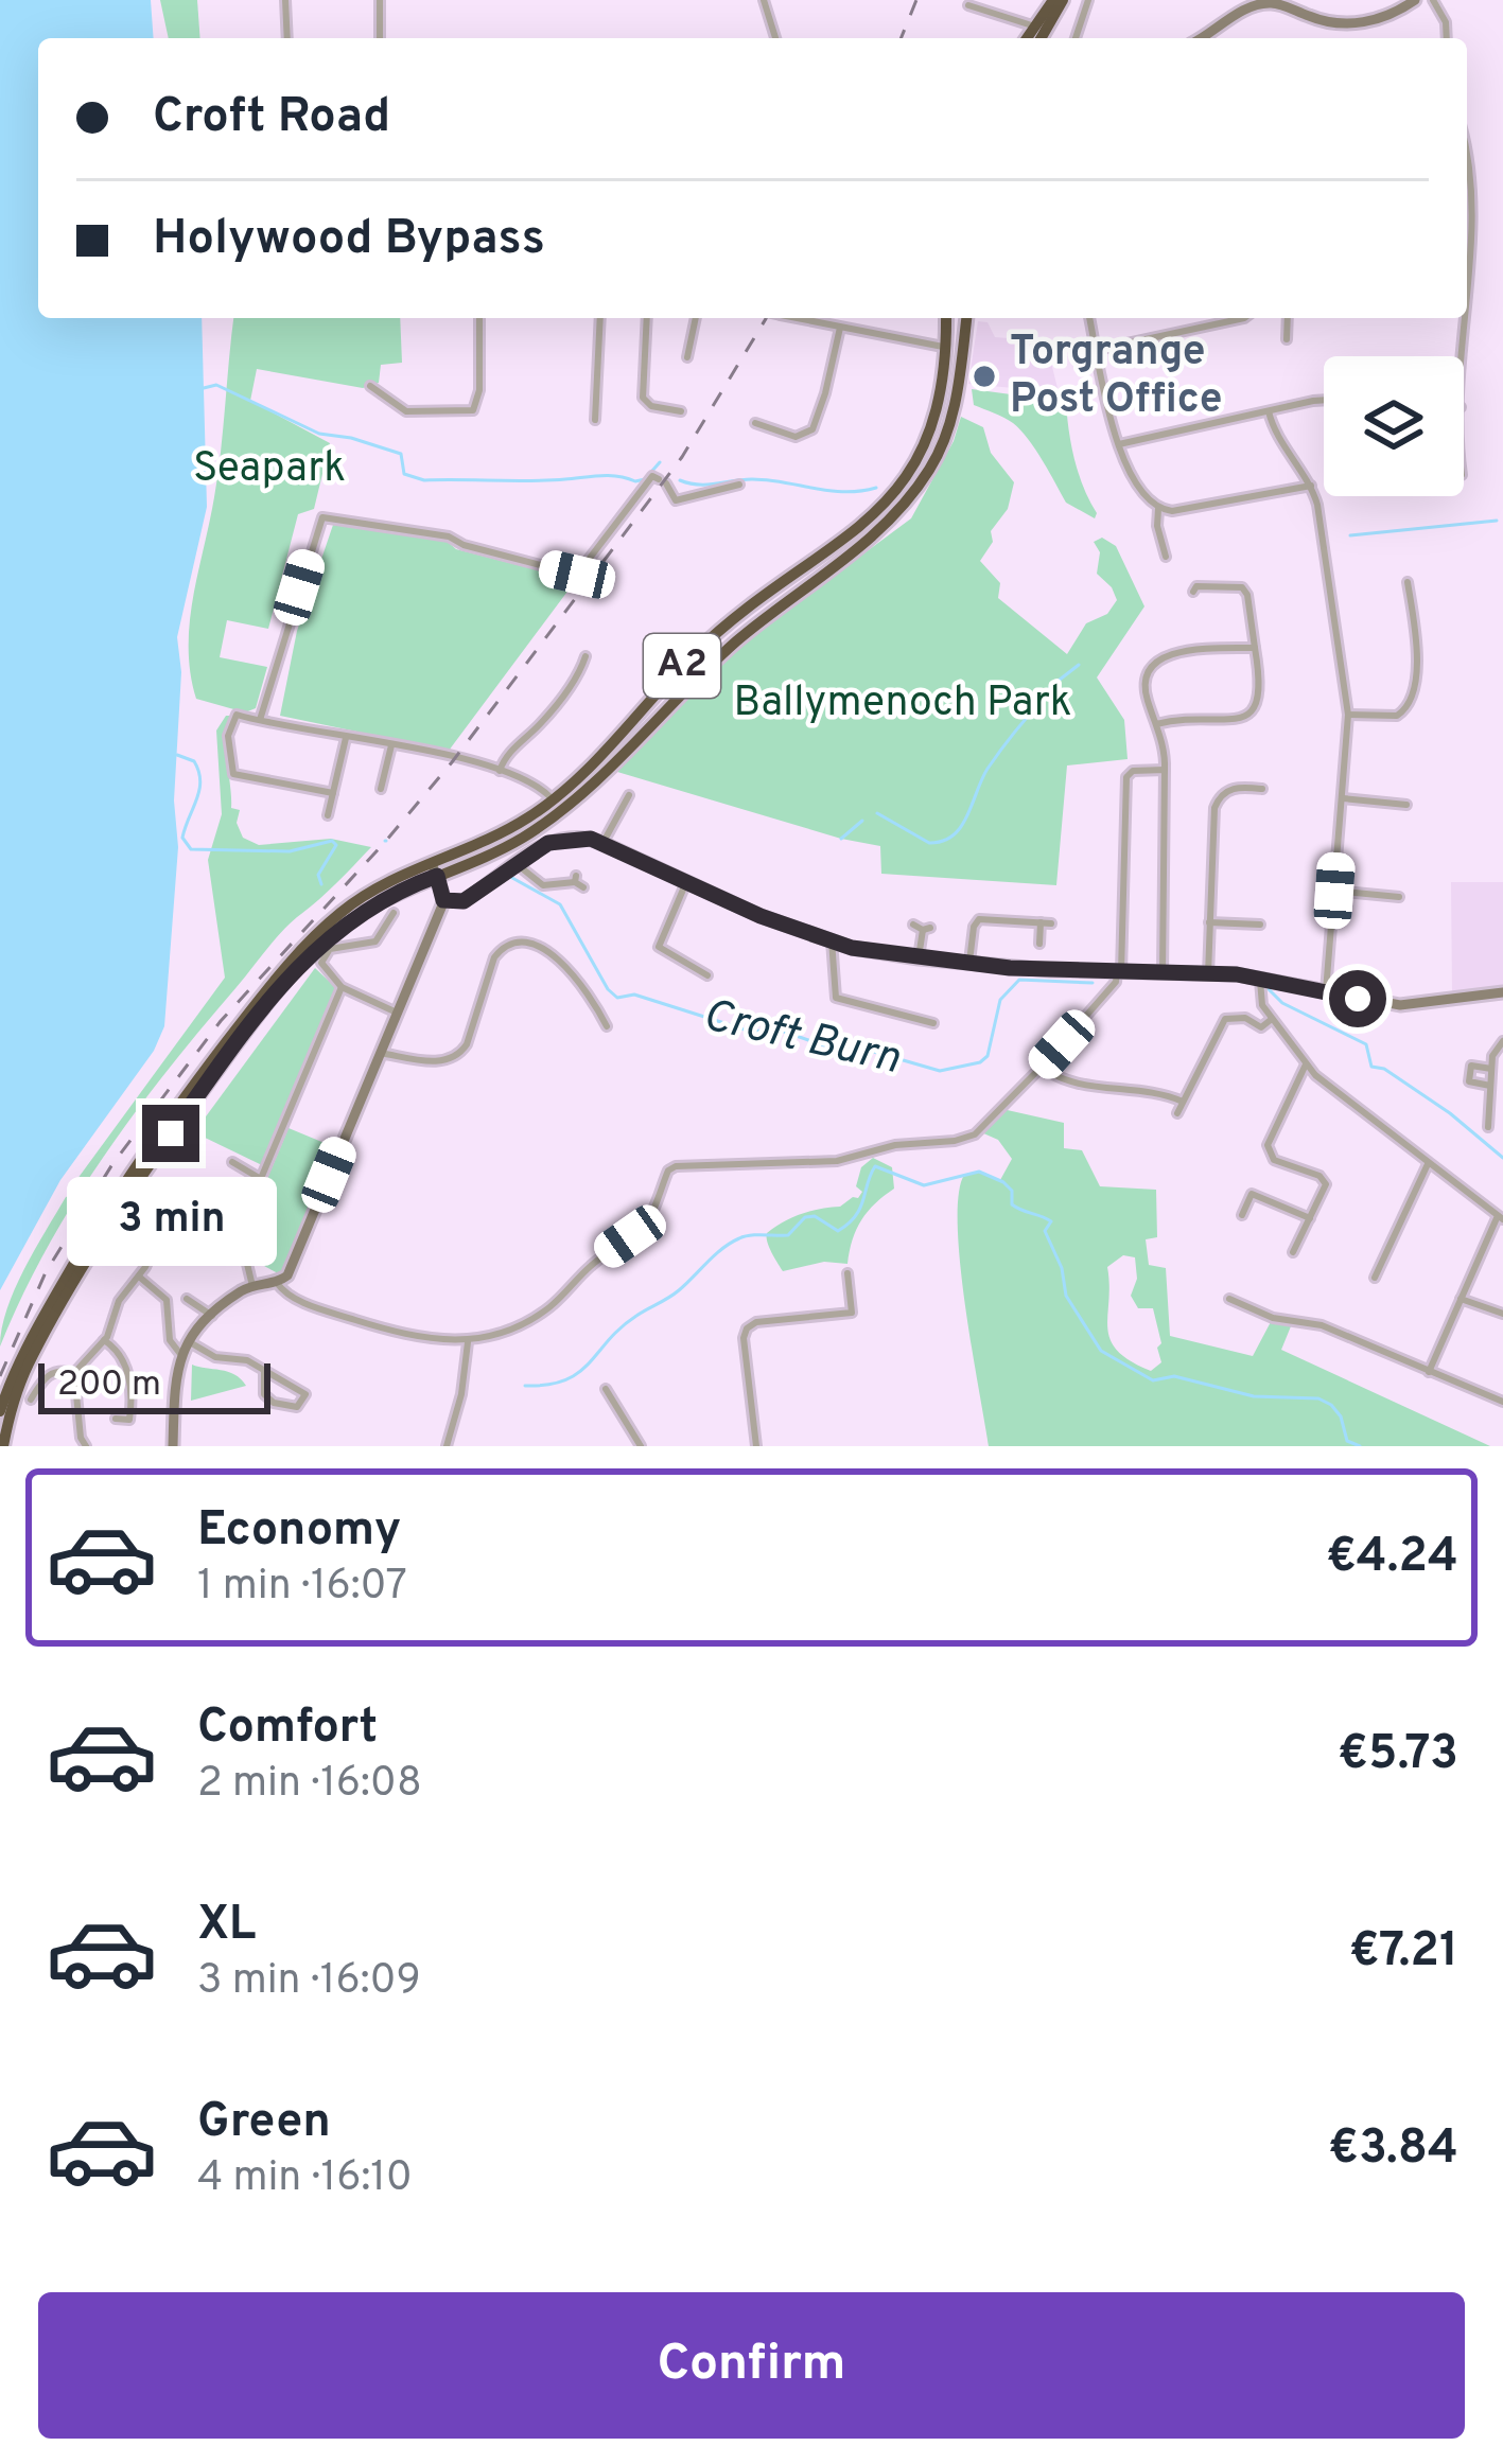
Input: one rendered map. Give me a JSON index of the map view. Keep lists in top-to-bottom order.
{
  "streets": {
    "highway": ["A2"]
  },
  "water": ["Croft Burn"],
  "parks": ["Seapark", "Ballymenoch Park"],
  "places": ["Torgrange Post Office"],
  "scale_bar": "200 m",
  "page": {
    "banner": ["Croft Road", "Holywood Bypass"],
    "bubble": "3 min",
    "scale": "200 m",
    "list": [
      {
        "name": "Economy",
        "note": "1 min · 16:07",
        "value": "€4.24"
      },
      {
        "name": "Comfort",
        "note": "2 min · 16:08",
        "value": "€5.73"
      },
      {
        "name": "XL",
        "note": "3 min · 16:09",
        "value": "€7.21"
      },
      {
        "name": "Green",
        "note": "4 min · 16:10",
        "value": "€3.84"
      }
    ],
    "buttons": "Confirm"
  }
}
